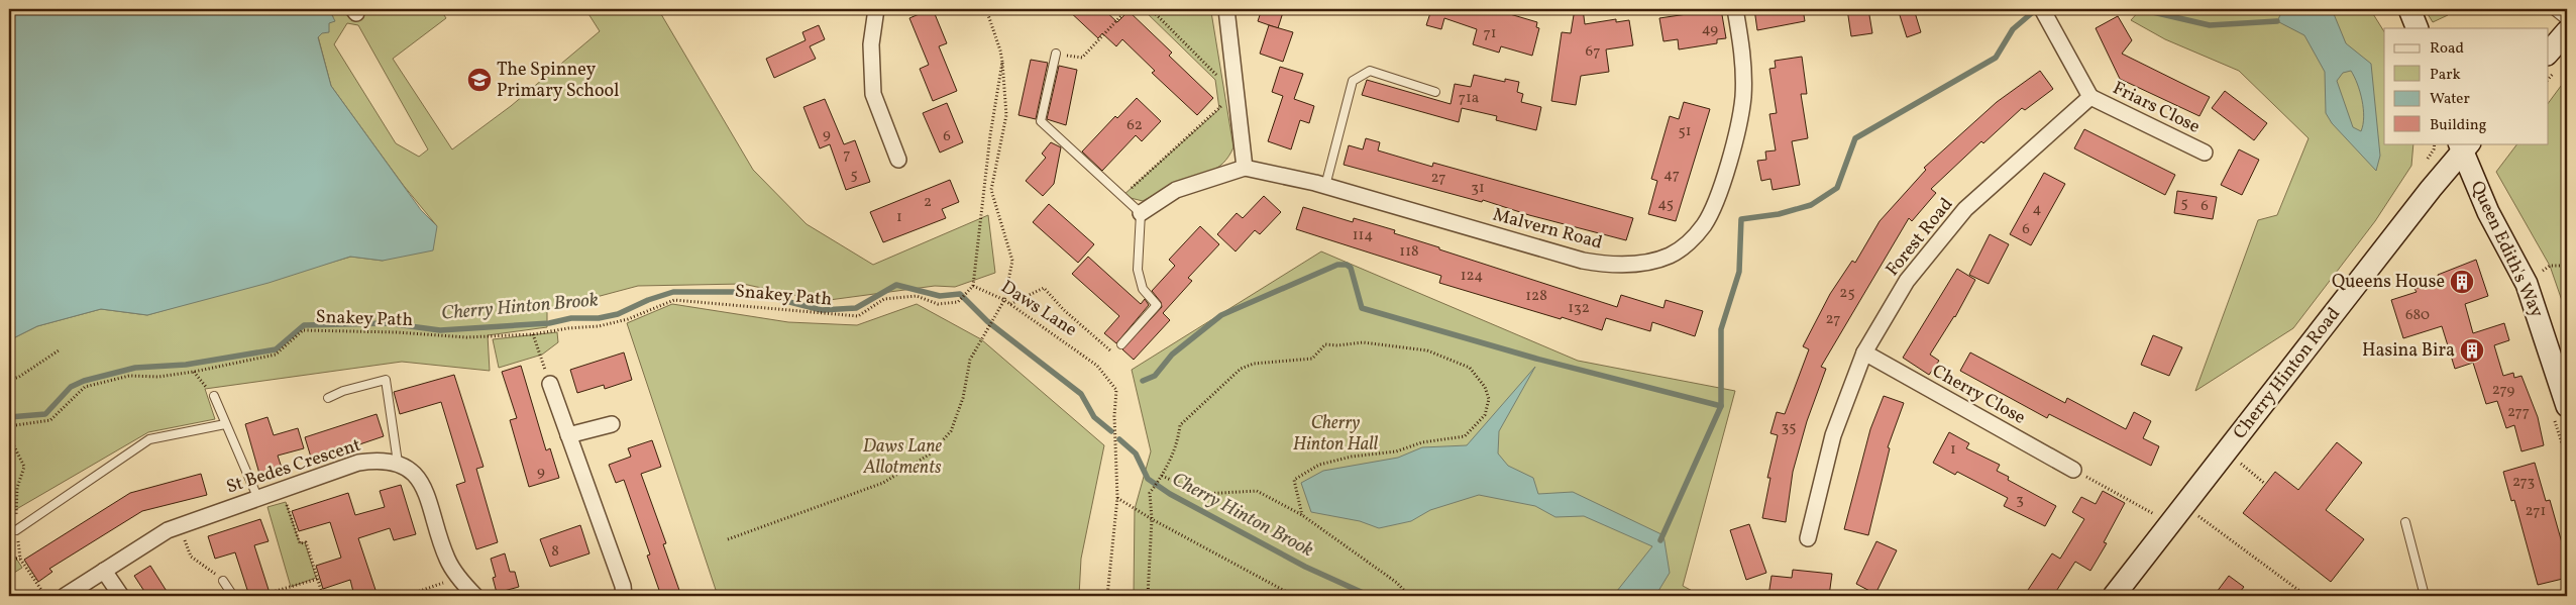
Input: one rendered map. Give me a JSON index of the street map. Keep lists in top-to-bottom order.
{
  "streets": {
    "street": [
      "Friars Close",
      "Malvern Road",
      "Forest Road",
      "Queen Edith's Way",
      "Cherry Hinton Road",
      "Cherry Close",
      "St Bedes Crescent"
    ],
    "path": ["Snakey Path", "Daws Lane"]
  },
  "crossings": [
    ["Friars Close", "Forest Road"],
    ["Forest Road", "Cherry Close"],
    ["Queen Edith's Way", "Cherry Hinton Road"],
    ["Snakey Path", "Daws Lane"]
  ],
  "water": ["Cherry Hinton Brook"],
  "parks": ["Cherry Hinton Hall", "Daws Lane Allotments"],
  "places": {
    "school or university": ["The Spinney Primary School"],
    "building": ["Queens House", "Hasina Bira"]
  },
  "house_numbers": [
    "49",
    "71",
    "67",
    "71a",
    "62",
    "51",
    "9",
    "6",
    "7",
    "5",
    "47",
    "27",
    "31",
    "2",
    "5",
    "45",
    "6",
    "4",
    "1",
    "6",
    "114",
    "118",
    "124",
    "25",
    "128",
    "132",
    "680",
    "27",
    "279",
    "277",
    "35",
    "1",
    "9",
    "273",
    "3",
    "271",
    "8"
  ],
  "legend": [
    "Road",
    "Park",
    "Water",
    "Building"
  ]
}
